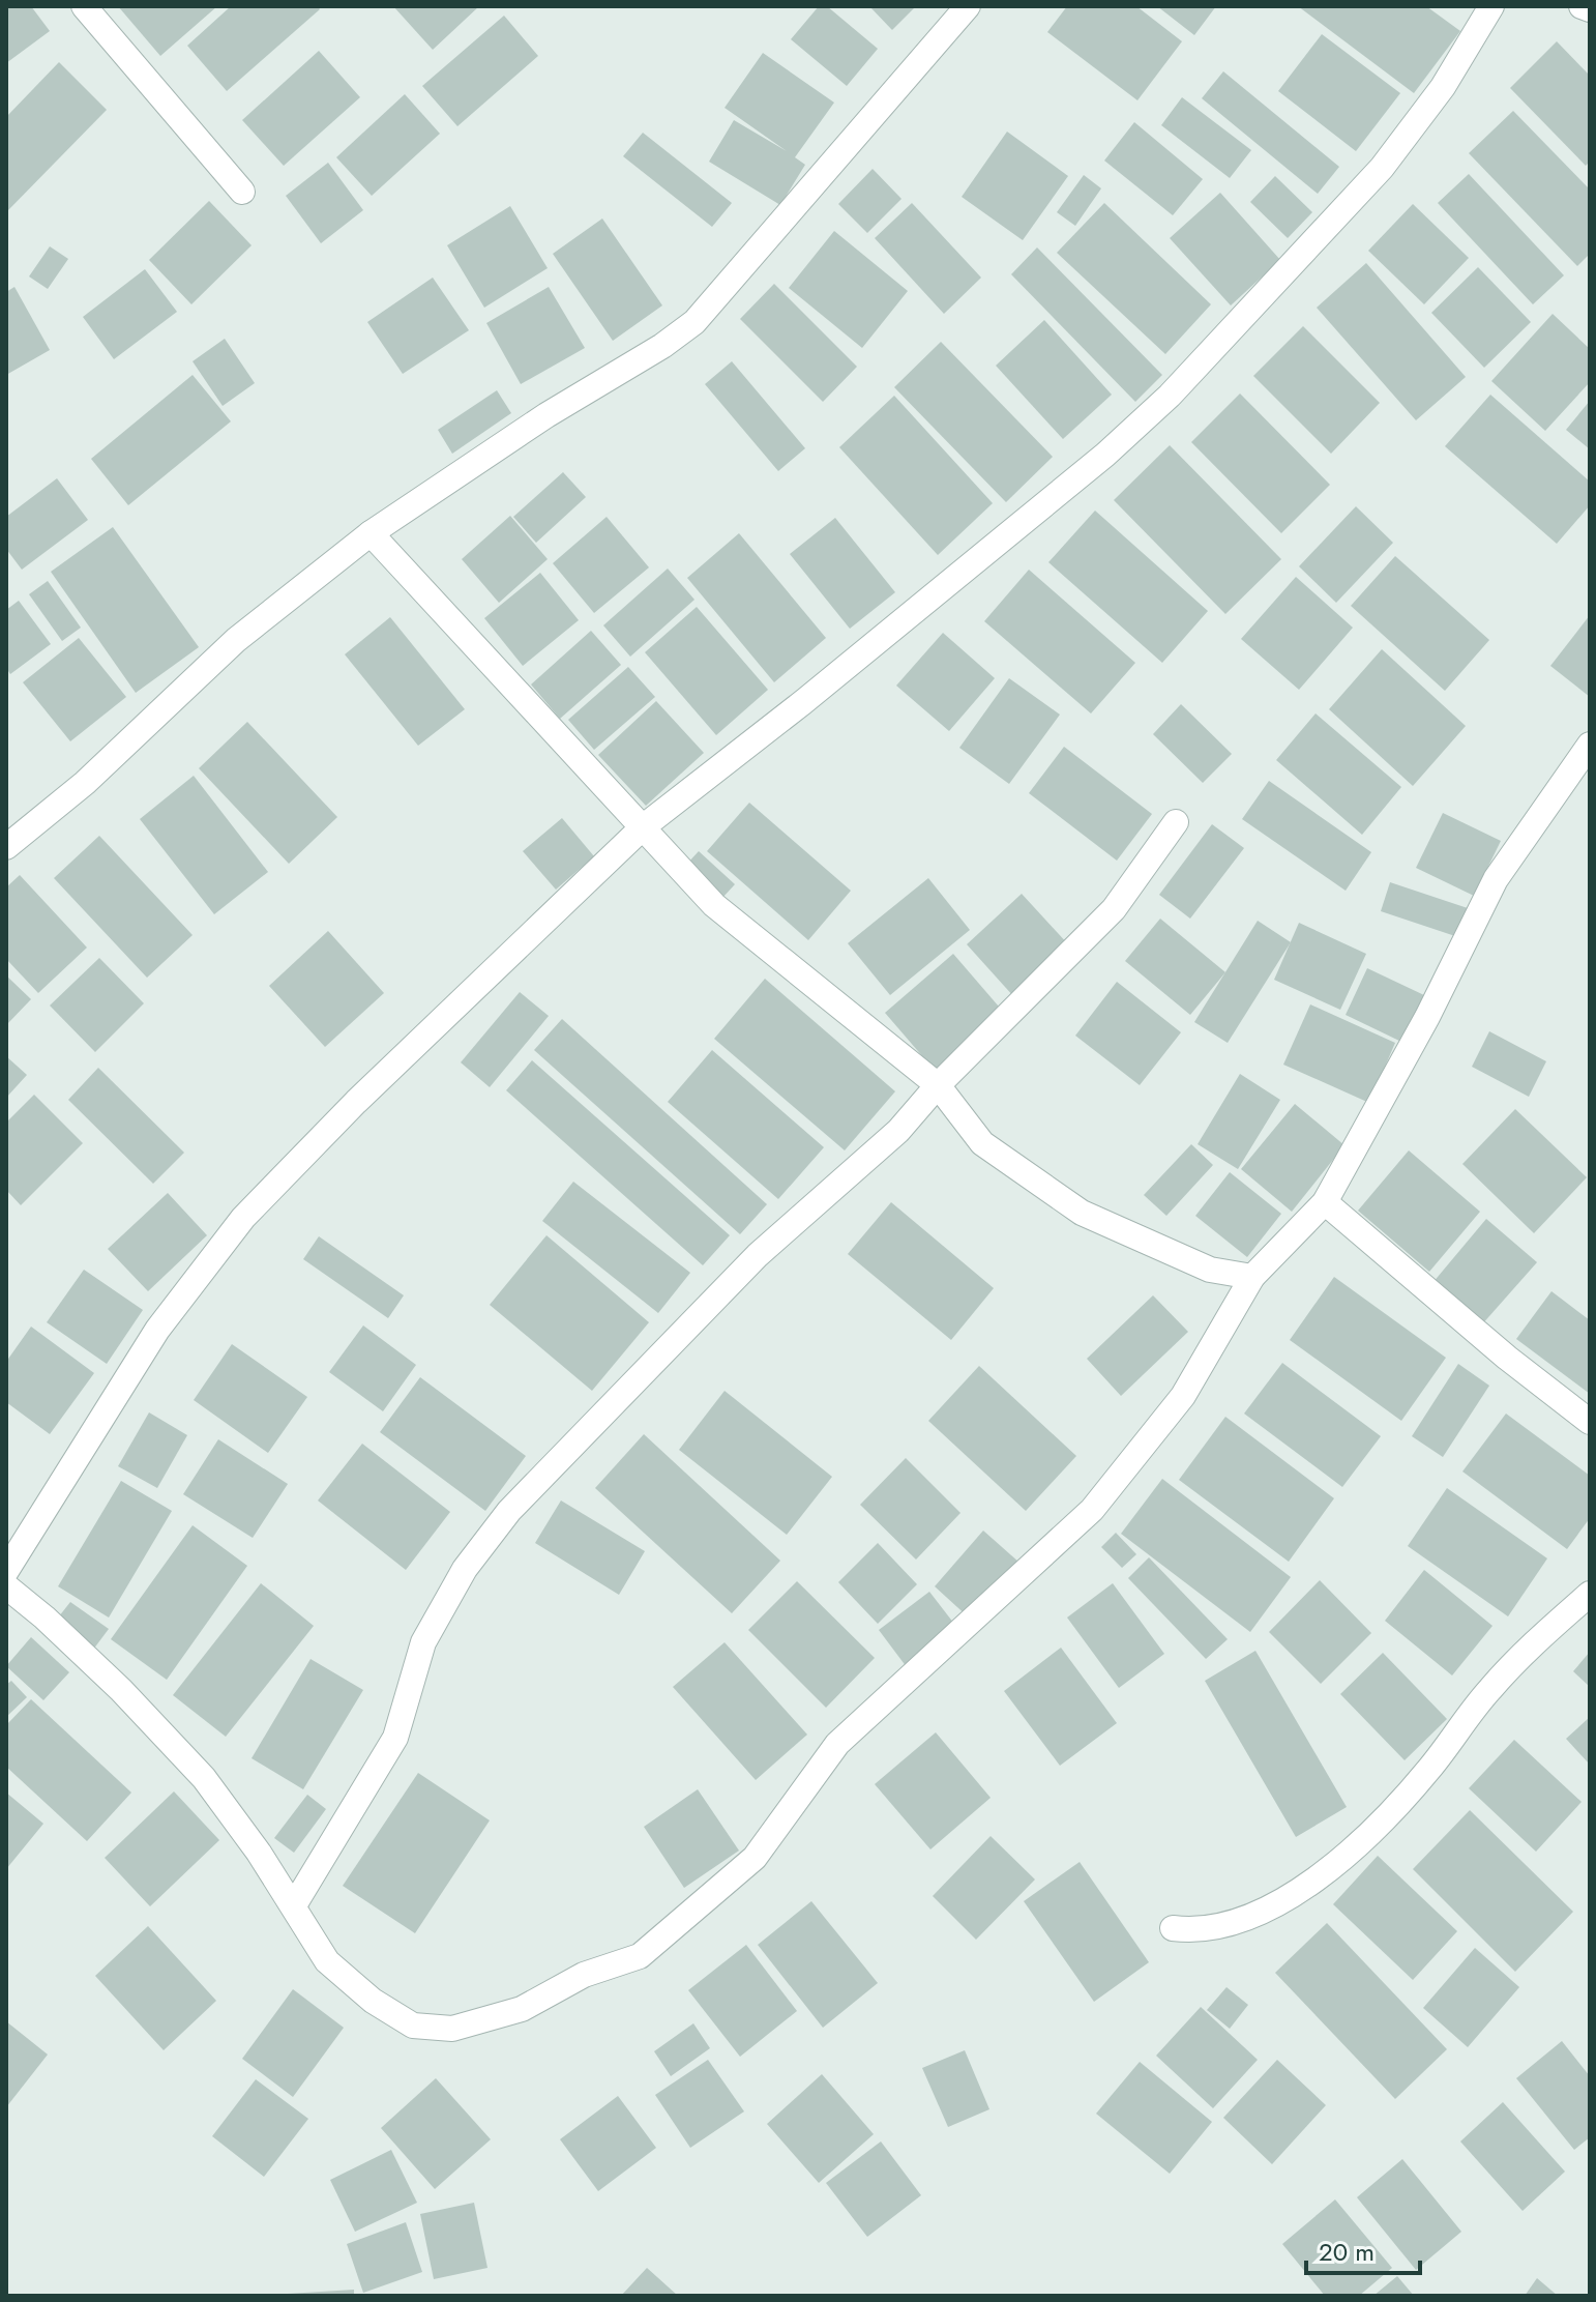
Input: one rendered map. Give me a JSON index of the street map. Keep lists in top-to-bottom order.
{
  "scale_bar": "20 m"
}
